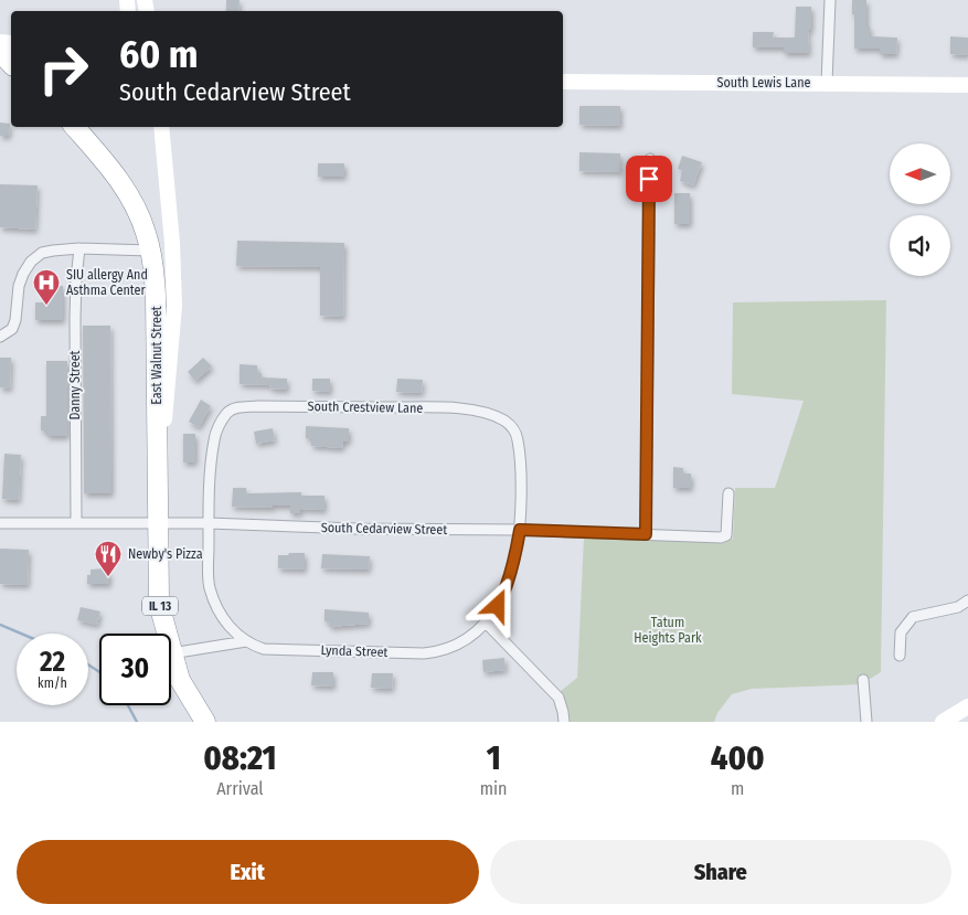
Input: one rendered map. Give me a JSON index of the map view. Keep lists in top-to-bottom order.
{
  "streets": {
    "highway": ["East Walnut Street", "IL 13"],
    "street": [
      "South Lewis Lane",
      "Danny Street",
      "South Crestview Lane",
      "South Cedarview Street",
      "Lynda Street"
    ]
  },
  "crossings": [
    ["East Walnut Street", "South Cedarview Street"],
    ["Danny Street", "South Cedarview Street"],
    ["South Crestview Lane", "South Cedarview Street"],
    ["South Crestview Lane", "Lynda Street"],
    ["South Cedarview Street", "Lynda Street"]
  ],
  "parks": ["Tatum Heights Park"],
  "places": {
    "hospital": ["SIU allergy And Asthma Center"],
    "restaurant": ["Newby's Pizza"]
  },
  "north": "left",
  "page": {
    "turn": ["60 m", "South Cedarview Street"],
    "speed": "22 km/h",
    "limit": "30",
    "eta": [
      "08:21",
      "Arrival",
      "1",
      "min",
      "400",
      "m"
    ],
    "buttons": ["Exit", "Share"]
  }
}
